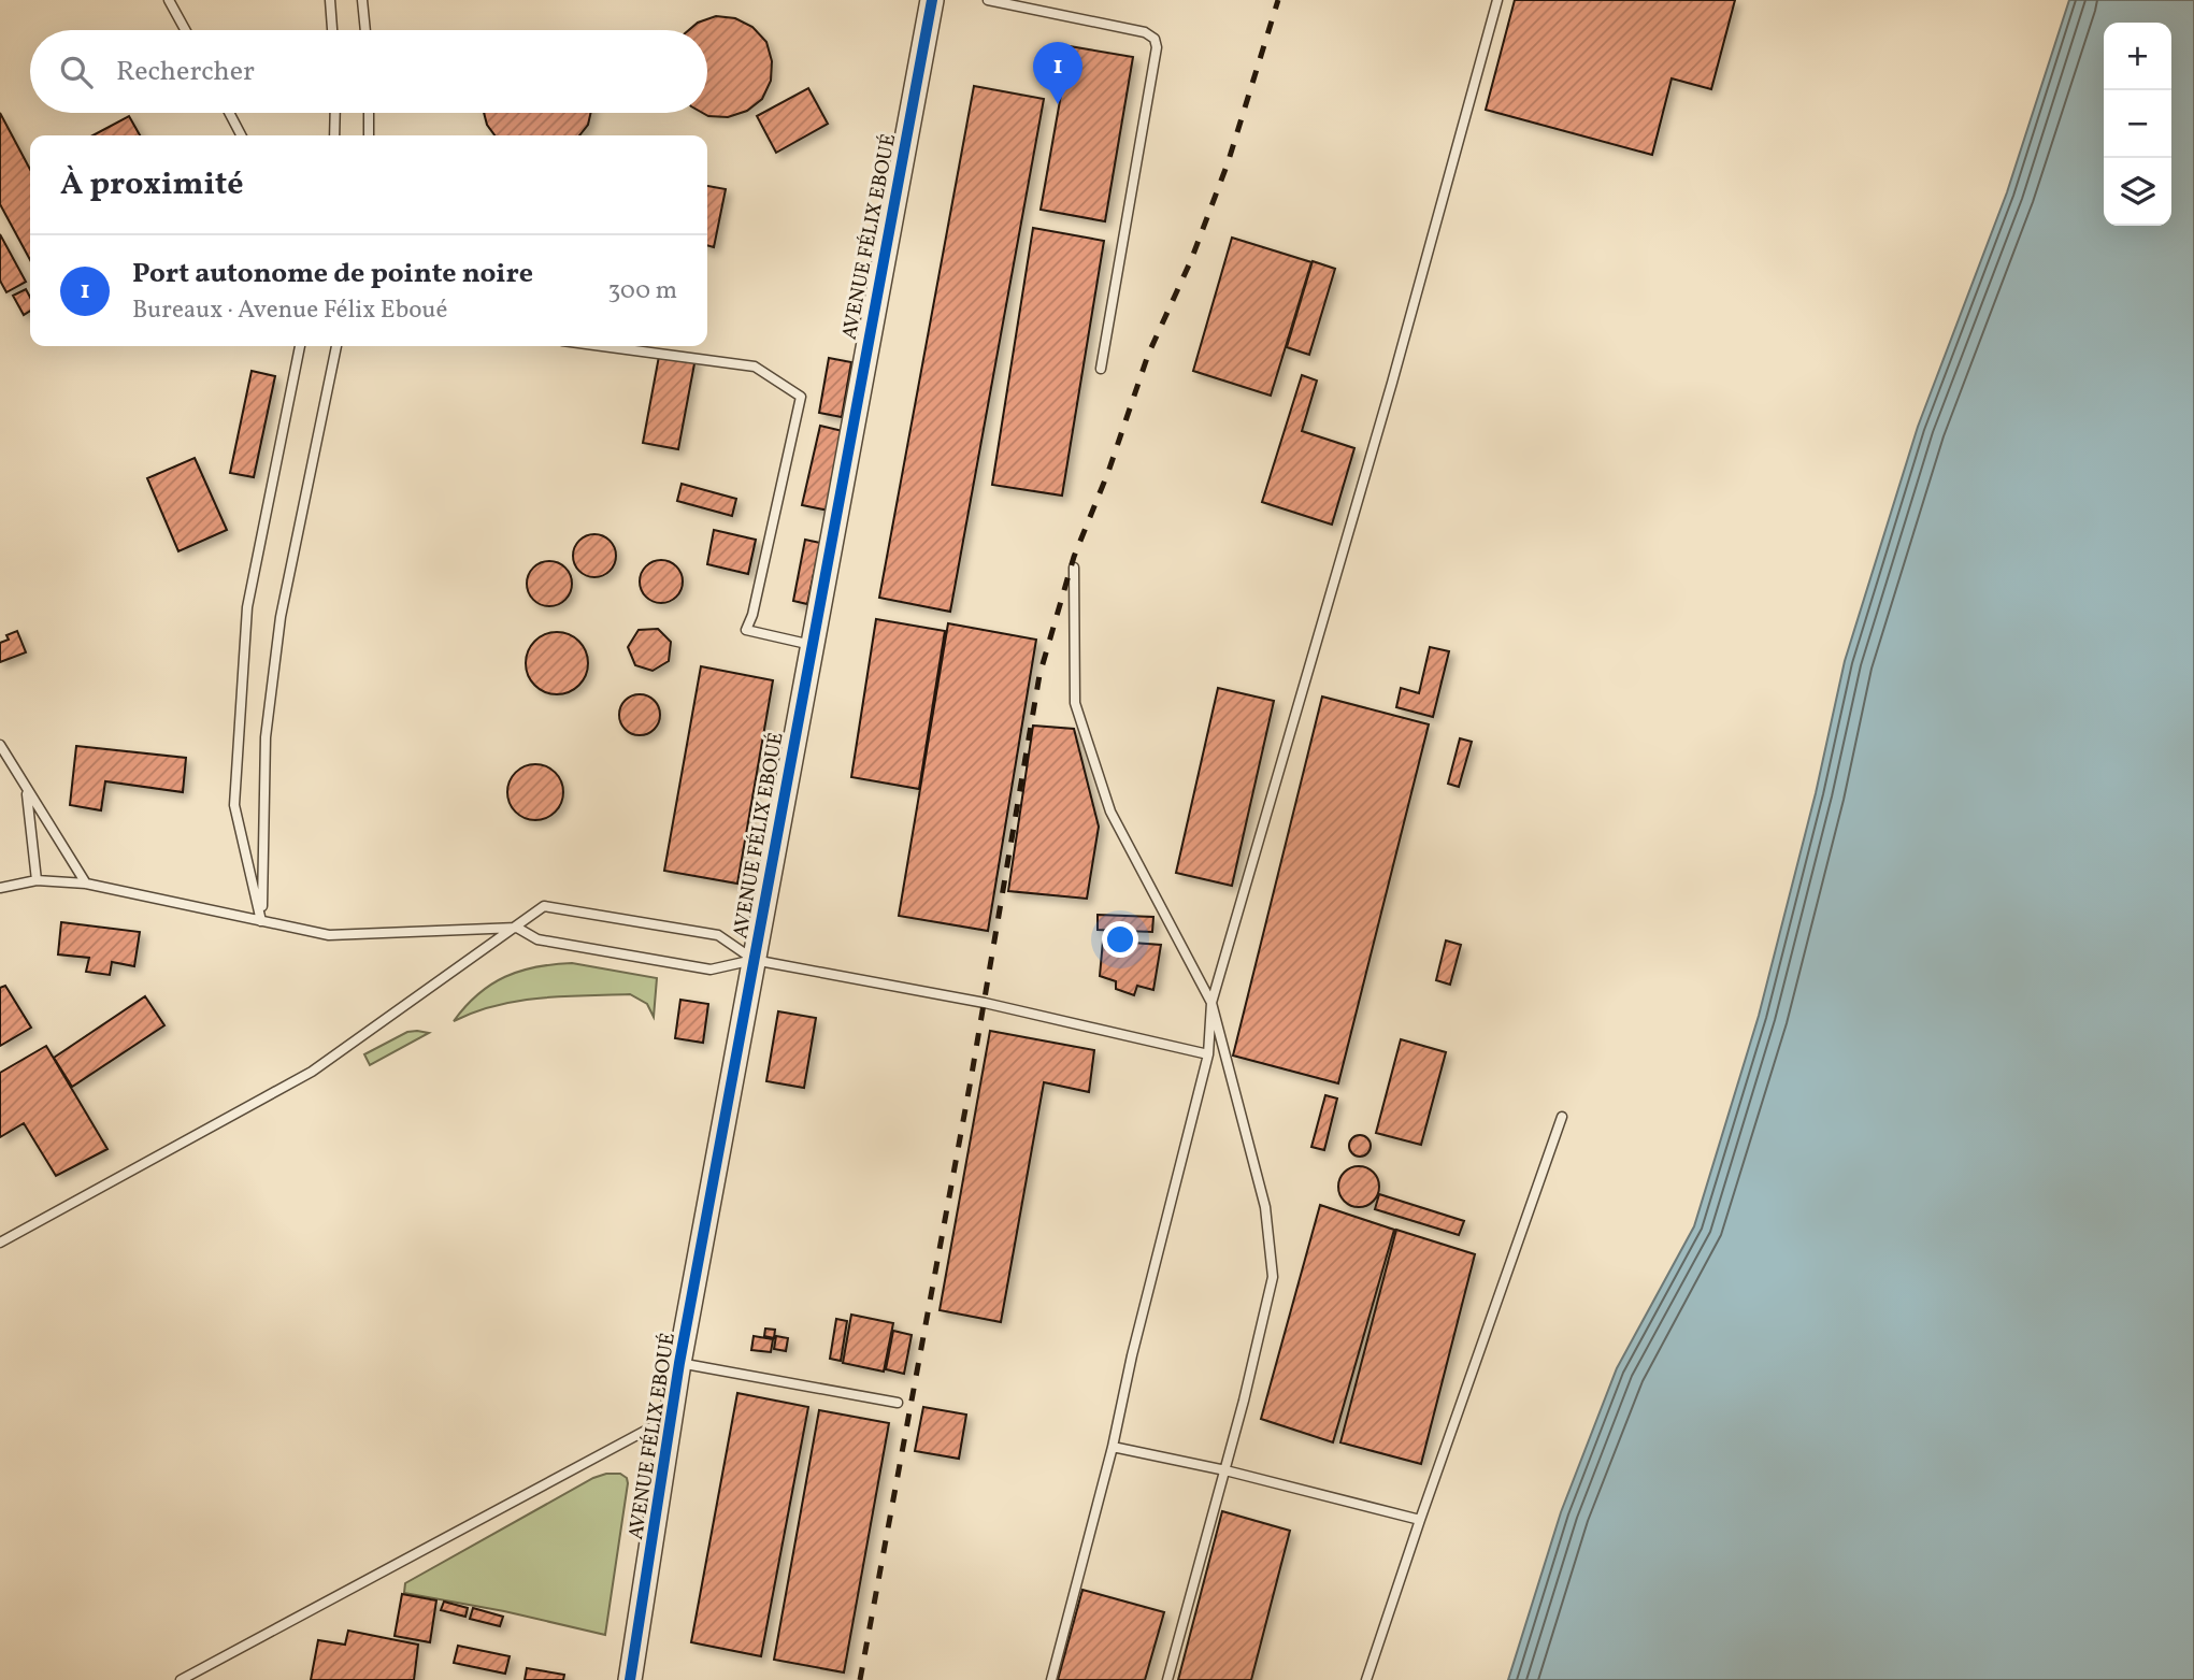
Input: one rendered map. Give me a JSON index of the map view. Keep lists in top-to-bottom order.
{
  "streets": {
    "street": ["AVENUE FÉLIX EBOUÉ"]
  },
  "page": {
    "map_buttons": ["+", "−"],
    "search": "Rechercher",
    "pins": "1",
    "heading": "À proximité",
    "list": [
      {
        "mark": "1",
        "name": "Port autonome de pointe noire",
        "note": "Bureaux · Avenue Félix Eboué",
        "value": "300 m"
      }
    ]
  }
}
